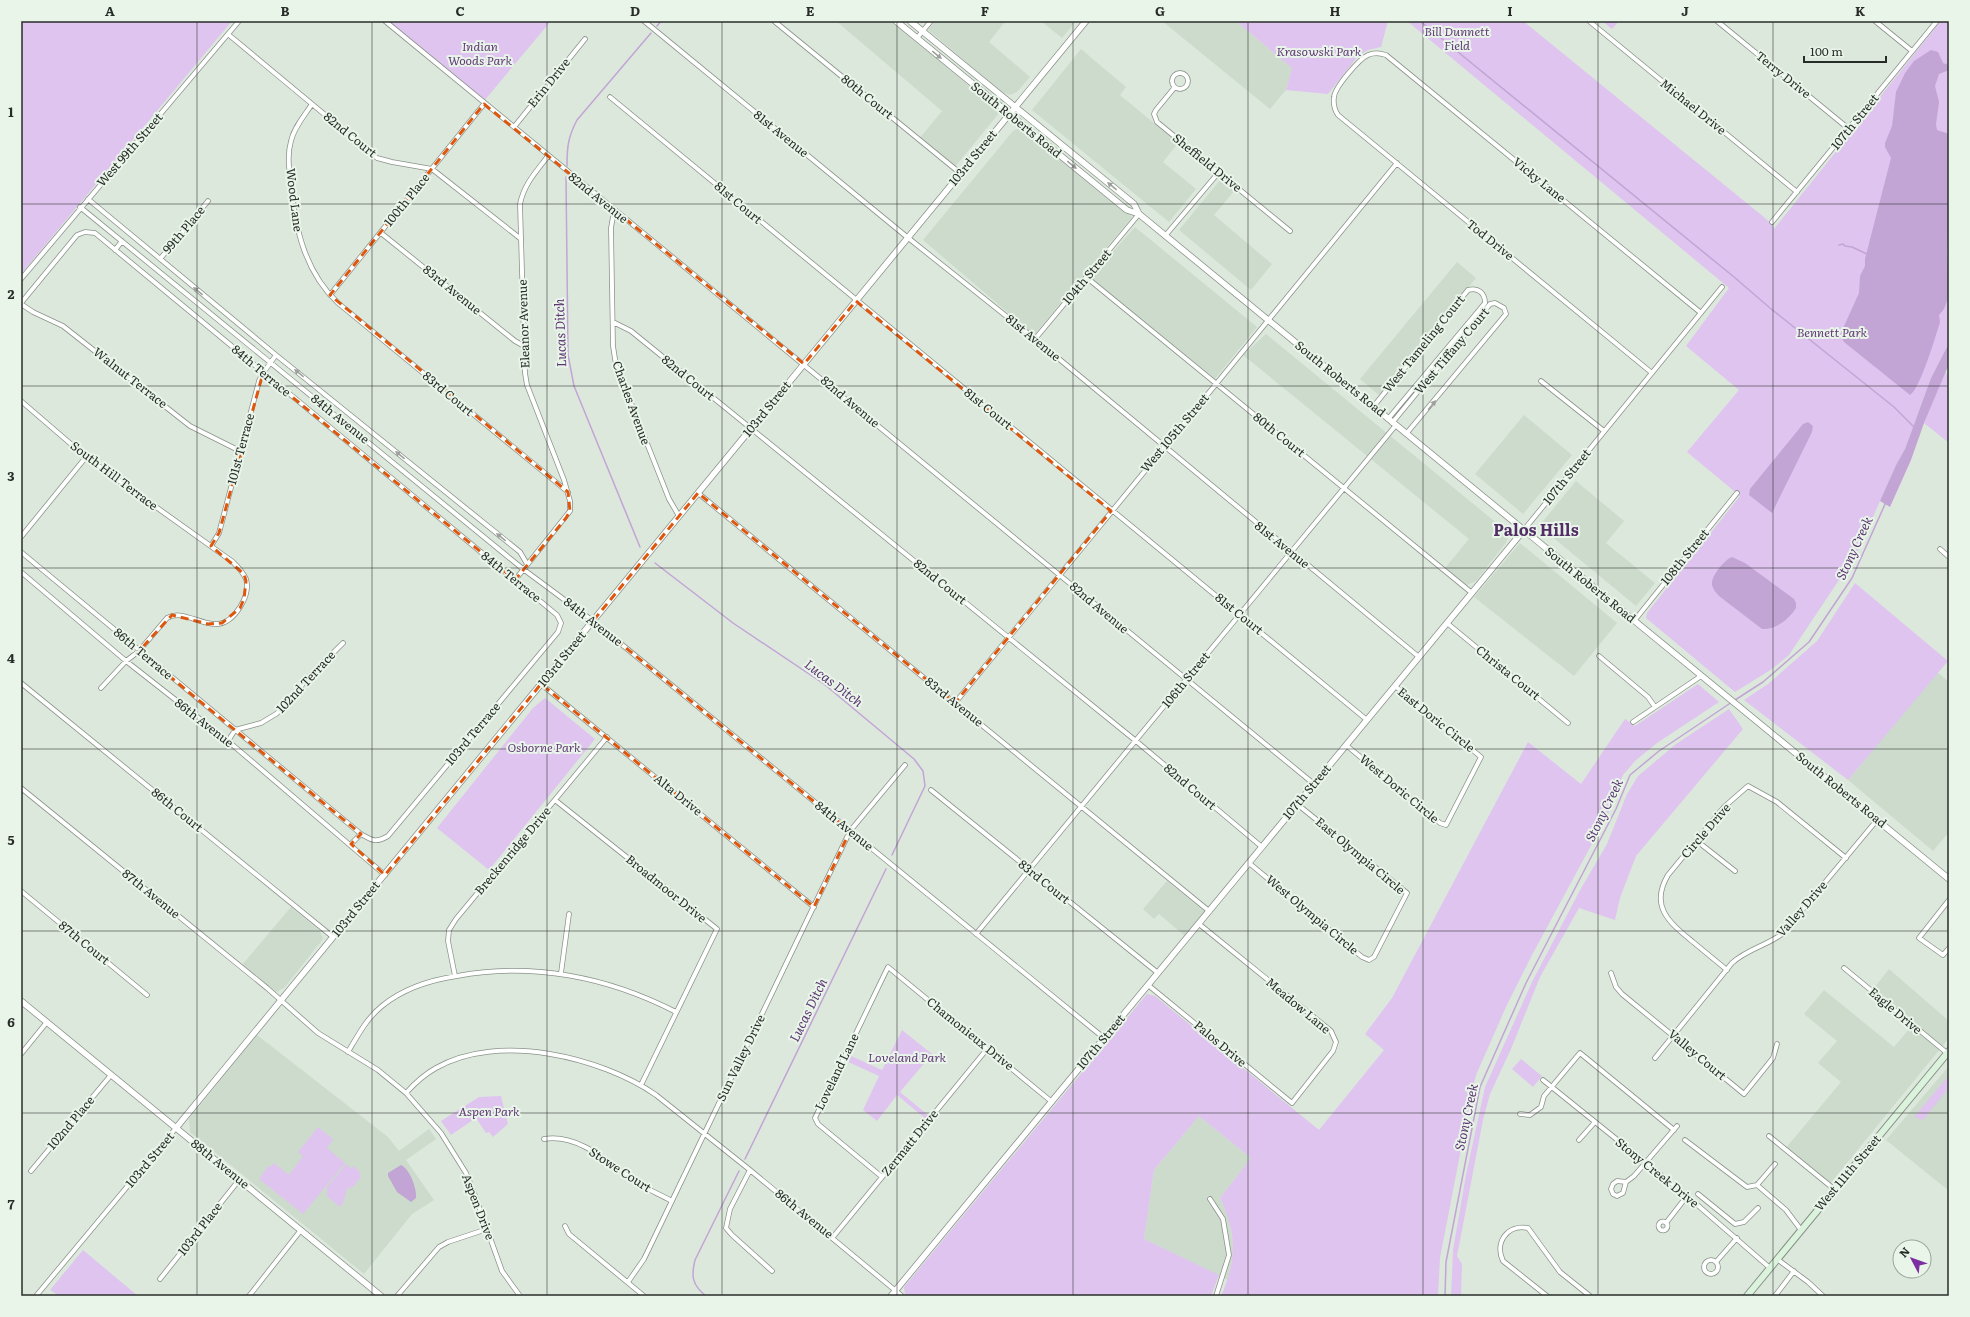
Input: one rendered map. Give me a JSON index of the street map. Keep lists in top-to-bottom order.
{
  "streets": {
    "main road": ["West 111th Street"],
    "street": [
      "Terry Drive",
      "Erin Drive",
      "80th Court",
      "Michael Drive",
      "South Roberts Road",
      "107th Street",
      "81st Avenue",
      "82nd Court",
      "West 99th Street",
      "103rd Street",
      "Sheffield Drive",
      "Vicky Lane",
      "82nd Avenue",
      "Wood Lane",
      "100th Place",
      "81st Court",
      "99th Place",
      "Tod Drive",
      "104th Street",
      "83rd Avenue",
      "Eleanor Avenue",
      "West Tameling Court",
      "West Tiffany Court",
      "84th Terrace",
      "Walnut Terrace",
      "83rd Court",
      "Charles Avenue",
      "84th Avenue",
      "West 105th Street",
      "101st Terrace",
      "South Hill Terrace",
      "108th Street",
      "86th Terrace",
      "Christa Court",
      "106th Street",
      "102nd Terrace",
      "East Doric Circle",
      "86th Avenue",
      "103rd Terrace",
      "West Doric Circle",
      "Alta Drive",
      "86th Court",
      "Circle Drive",
      "Breckenridge Drive",
      "East Olympia Circle",
      "Broadmoor Drive",
      "87th Avenue",
      "Valley Drive",
      "West Olympia Circle",
      "87th Court",
      "Meadow Lane",
      "Eagle Drive",
      "Chamonieux Drive",
      "Palos Drive",
      "Valley Court",
      "Sun Valley Drive",
      "Loveland Lane",
      "102nd Place",
      "Zermatt Drive",
      "88th Avenue",
      "Stowe Court",
      "Stony Creek Drive",
      "Aspen Drive",
      "103rd Place"
    ]
  },
  "crossings": [
    ["Terry Drive", "107th Street"],
    ["Erin Drive", "82nd Avenue"],
    ["80th Court", "107th Street"],
    ["80th Court", "103rd Street"],
    ["80th Court", "104th Street"],
    ["80th Court", "West 105th Street"],
    ["80th Court", "106th Street"],
    ["Michael Drive", "107th Street"],
    ["South Roberts Road", "107th Street"],
    ["South Roberts Road", "103rd Street"],
    ["South Roberts Road", "104th Street"],
    ["South Roberts Road", "West Tameling Court"],
    ["South Roberts Road", "West Tiffany Court"],
    ["South Roberts Road", "West 105th Street"],
    ["South Roberts Road", "108th Street"],
    ["South Roberts Road", "106th Street"],
    ["South Roberts Road", "Valley Drive"],
    ["107th Street", "81st Avenue"],
    ["107th Street", "82nd Court"],
    ["107th Street", "Vicky Lane"],
    ["107th Street", "82nd Avenue"],
    ["107th Street", "81st Court"],
    ["107th Street", "Tod Drive"],
    ["107th Street", "83rd Avenue"],
    ["107th Street", "83rd Court"],
    ["107th Street", "84th Avenue"],
    ["107th Street", "Christa Court"],
    ["107th Street", "East Doric Circle"],
    ["107th Street", "86th Avenue"],
    ["107th Street", "West Doric Circle"],
    ["107th Street", "East Olympia Circle"],
    ["107th Street", "West Olympia Circle"],
    ["107th Street", "Meadow Lane"],
    ["107th Street", "Chamonieux Drive"],
    ["107th Street", "Palos Drive"],
    ["81st Avenue", "103rd Street"],
    ["81st Avenue", "104th Street"],
    ["81st Avenue", "West 105th Street"],
    ["81st Avenue", "106th Street"],
    ["82nd Court", "West 99th Street"],
    ["82nd Court", "103rd Street"],
    ["82nd Court", "Wood Lane"],
    ["82nd Court", "100th Place"],
    ["82nd Court", "Eleanor Avenue"],
    ["82nd Court", "Charles Avenue"],
    ["82nd Court", "West 105th Street"],
    ["82nd Court", "106th Street"],
    ["West 99th Street", "84th Avenue"],
    ["103rd Street", "82nd Avenue"],
    ["103rd Street", "81st Court"],
    ["103rd Street", "83rd Avenue"],
    ["103rd Street", "Charles Avenue"],
    ["103rd Street", "84th Avenue"],
    ["103rd Street", "86th Avenue"],
    ["103rd Street", "Alta Drive"],
    ["103rd Street", "86th Court"],
    ["103rd Street", "87th Avenue"],
    ["103rd Street", "88th Avenue"],
    ["103rd Street", "Aspen Drive"],
    ["Vicky Lane", "Tod Drive"],
    ["82nd Avenue", "100th Place"],
    ["82nd Avenue", "Eleanor Avenue"],
    ["82nd Avenue", "Charles Avenue"],
    ["82nd Avenue", "West 105th Street"],
    ["82nd Avenue", "106th Street"],
    ["Wood Lane", "100th Place"],
    ["Wood Lane", "83rd Court"],
    ["100th Place", "83rd Avenue"],
    ["100th Place", "83rd Court"],
    ["81st Court", "West 105th Street"],
    ["81st Court", "106th Street"],
    ["99th Place", "84th Avenue"],
    ["Tod Drive", "West 105th Street"],
    ["83rd Avenue", "Eleanor Avenue"],
    ["83rd Avenue", "West 105th Street"],
    ["83rd Avenue", "106th Street"],
    ["Eleanor Avenue", "83rd Court"],
    ["West Tameling Court", "West Tiffany Court"],
    ["West Tameling Court", "106th Street"],
    ["West Tiffany Court", "106th Street"],
    ["84th Terrace", "Walnut Terrace"],
    ["84th Terrace", "101st Terrace"],
    ["84th Terrace", "103rd Terrace"],
    ["Walnut Terrace", "101st Terrace"],
    ["83rd Court", "106th Street"],
    ["84th Avenue", "101st Terrace"],
    ["84th Avenue", "106th Street"],
    ["84th Avenue", "Sun Valley Drive"],
    ["101st Terrace", "South Hill Terrace"],
    ["South Hill Terrace", "86th Terrace"],
    ["86th Terrace", "102nd Terrace"],
    ["86th Terrace", "103rd Terrace"],
    ["East Doric Circle", "West Doric Circle"],
    ["86th Avenue", "Broadmoor Drive"],
    ["86th Avenue", "Sun Valley Drive"],
    ["86th Avenue", "Zermatt Drive"],
    ["86th Avenue", "Aspen Drive"],
    ["Alta Drive", "Breckenridge Drive"],
    ["Alta Drive", "Sun Valley Drive"],
    ["Circle Drive", "Valley Drive"],
    ["Breckenridge Drive", "Broadmoor Drive"],
    ["East Olympia Circle", "West Olympia Circle"],
    ["87th Avenue", "Aspen Drive"],
    ["Valley Drive", "Valley Court"],
    ["Meadow Lane", "Palos Drive"],
    ["Eagle Drive", "West 111th Street"],
    ["Chamonieux Drive", "Loveland Lane"],
    ["Chamonieux Drive", "Zermatt Drive"],
    ["Sun Valley Drive", "Stowe Court"],
    ["Loveland Lane", "Zermatt Drive"],
    ["102nd Place", "88th Avenue"],
    ["88th Avenue", "103rd Place"],
    ["Stony Creek Drive", "West 111th Street"]
  ],
  "districts": ["Palos Hills"],
  "water": ["Lucas Ditch", "Stony Creek"],
  "parks": [
    "Bill Dunnett Field",
    "Indian Woods Park",
    "Krasowski Park",
    "Bennett Park",
    "Osborne Park",
    "Loveland Park",
    "Aspen Park"
  ],
  "scale_bar": "100 m",
  "north": "top left",
  "grid": {
    "columns": [
      "A",
      "B",
      "C",
      "D",
      "E",
      "F",
      "G",
      "H",
      "I",
      "J",
      "K"
    ],
    "rows": [
      "1",
      "2",
      "3",
      "4",
      "5",
      "6",
      "7"
    ]
  }
}
